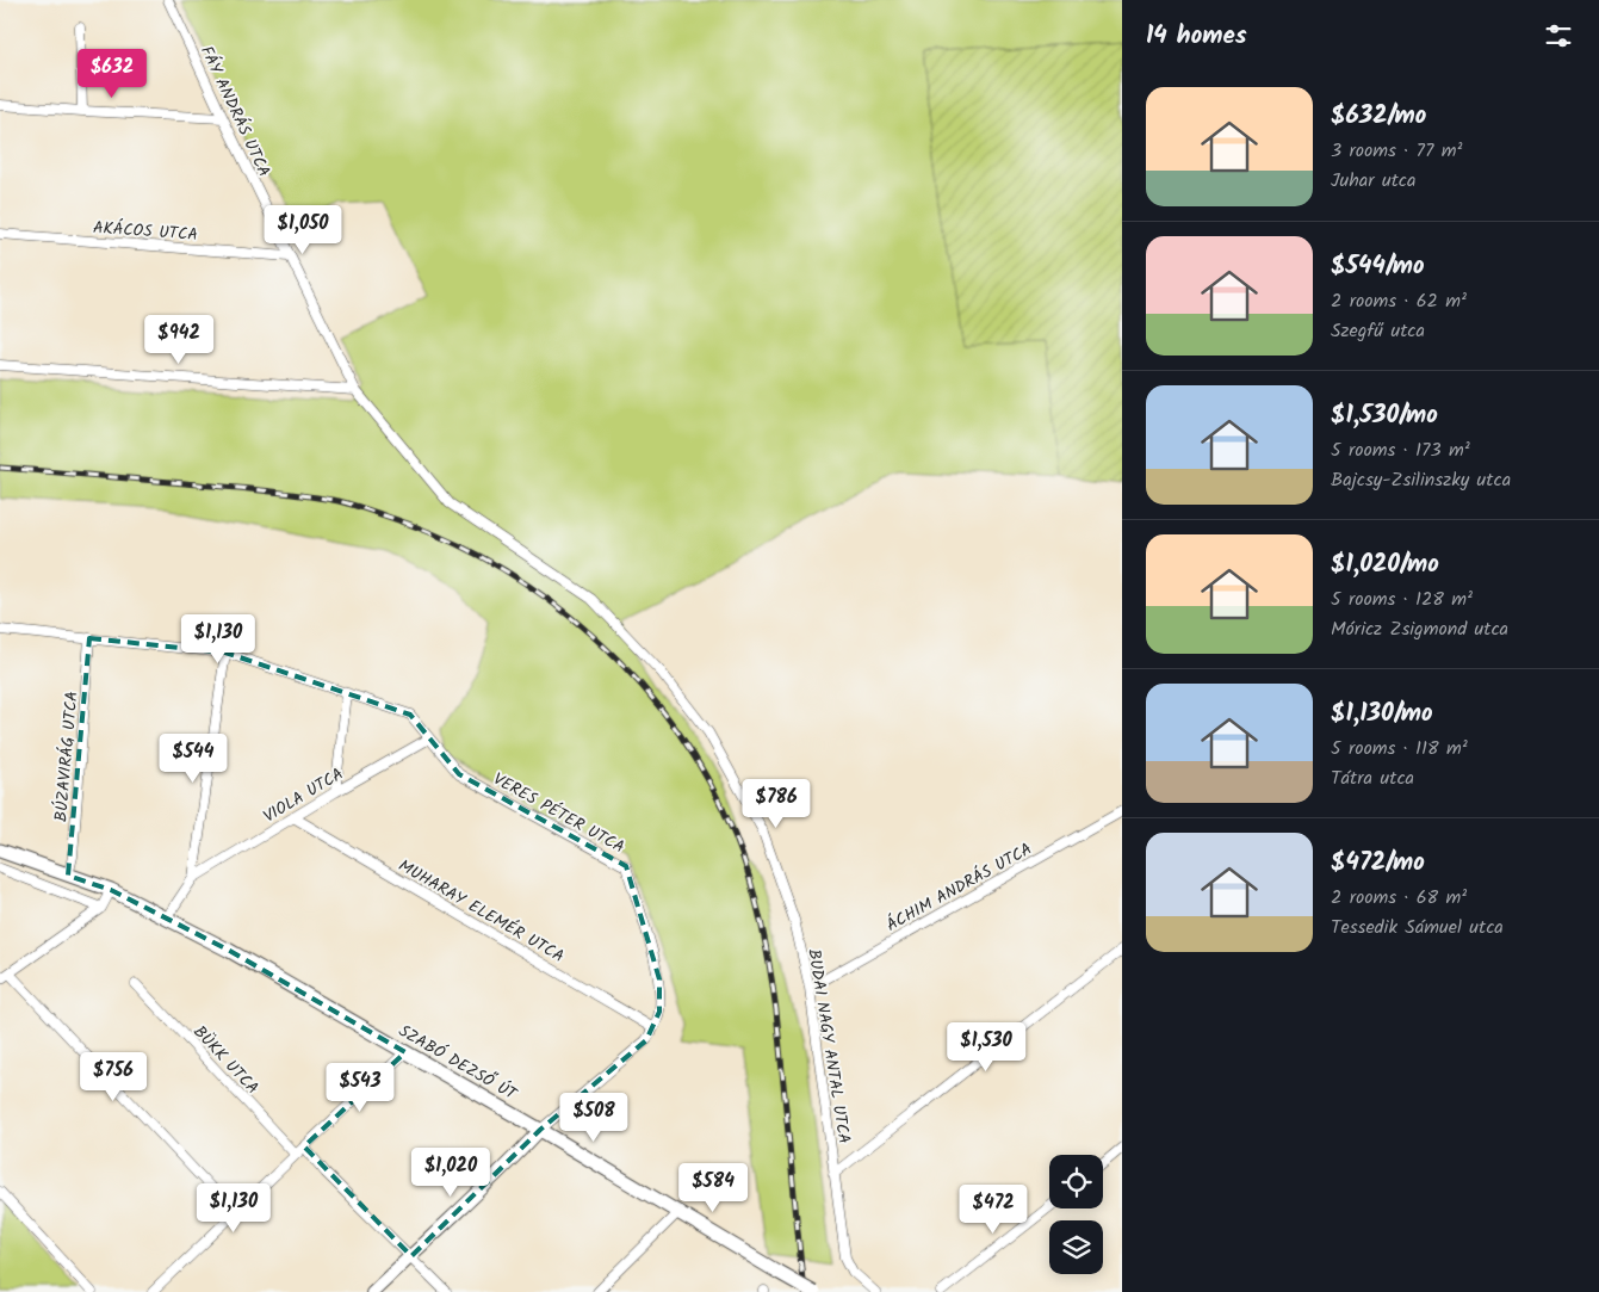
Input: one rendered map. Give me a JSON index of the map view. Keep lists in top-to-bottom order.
{
  "streets": {
    "main road": ["SZABÓ DEZSŐ ÚT"],
    "street": [
      "FÁY ANDRÁS UTCA",
      "AKÁCOS UTCA",
      "BÚZAVIRÁG UTCA",
      "VIOLA UTCA",
      "VERES PÉTER UTCA",
      "ÁCHIM ANDRÁS UTCA",
      "MUHARAY ELEMÉR UTCA",
      "BUDAI NAGY ANTAL UTCA",
      "BÜKK UTCA"
    ]
  },
  "crossings": [
    ["FÁY ANDRÁS UTCA", "AKÁCOS UTCA"],
    ["FÁY ANDRÁS UTCA", "BUDAI NAGY ANTAL UTCA"],
    ["BÚZAVIRÁG UTCA", "VERES PÉTER UTCA"],
    ["BÚZAVIRÁG UTCA", "SZABÓ DEZSŐ ÚT"],
    ["VIOLA UTCA", "VERES PÉTER UTCA"],
    ["VIOLA UTCA", "MUHARAY ELEMÉR UTCA"],
    ["VERES PÉTER UTCA", "MUHARAY ELEMÉR UTCA"],
    ["VERES PÉTER UTCA", "SZABÓ DEZSŐ ÚT"],
    ["ÁCHIM ANDRÁS UTCA", "BUDAI NAGY ANTAL UTCA"]
  ],
  "page": {
    "heading": "14 homes",
    "price": [
      "$632",
      "$1,050",
      "$942",
      "$1,130",
      "$544",
      "$786",
      "$1,530",
      "$756",
      "$543",
      "$508",
      "$1,020",
      "$584",
      "$1,130",
      "$472"
    ],
    "list": [
      {
        "name": "$632/mo",
        "note": "3 rooms · 77 m² · Juhar utca"
      },
      {
        "name": "$544/mo",
        "note": "2 rooms · 62 m² · Szegfű utca"
      },
      {
        "name": "$1,530/mo",
        "note": "5 rooms · 173 m² · Bajcsy-Zsilinszky utca"
      },
      {
        "name": "$1,020/mo",
        "note": "5 rooms · 128 m² · Móricz Zsigmond utca"
      },
      {
        "name": "$1,130/mo",
        "note": "5 rooms · 118 m² · Tátra utca"
      },
      {
        "name": "$472/mo",
        "note": "2 rooms · 68 m² · Tessedik Sámuel utca"
      }
    ]
  }
}
